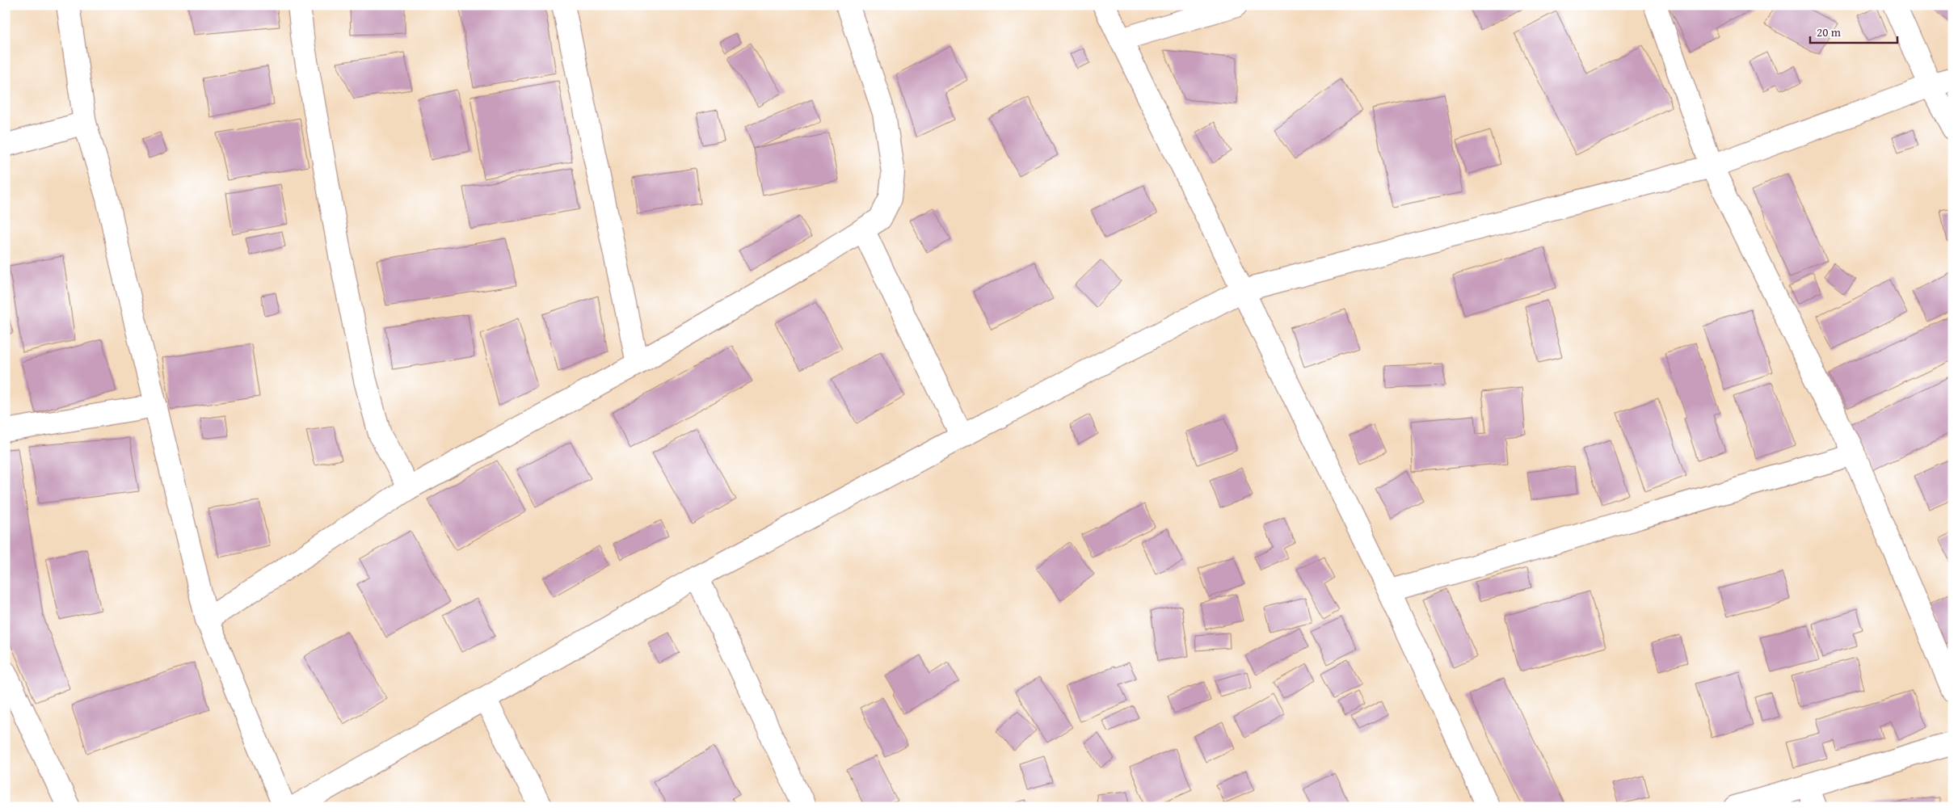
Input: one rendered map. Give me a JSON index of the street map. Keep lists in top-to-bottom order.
{
  "scale_bar": "20 m"
}
